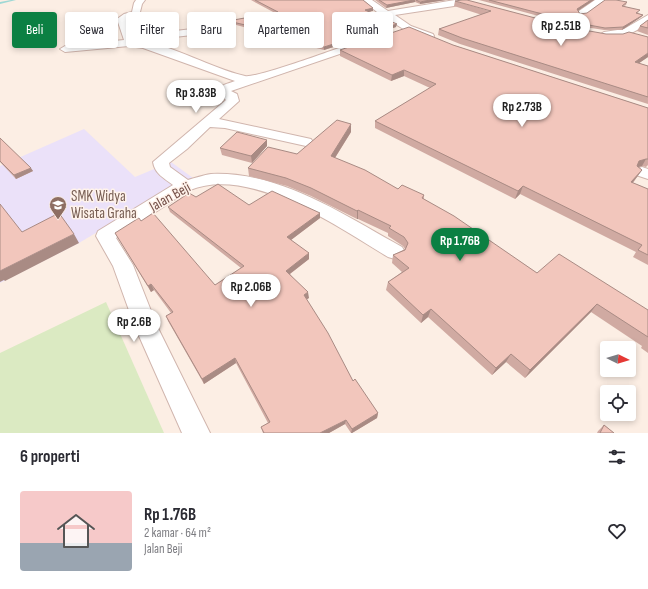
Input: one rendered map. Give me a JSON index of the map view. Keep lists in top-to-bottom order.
{
  "streets": {
    "street": ["Jalan Beji"]
  },
  "places": {
    "school or university": ["SMK Widya Wisata Graha"]
  },
  "north": "right",
  "page": {
    "chip": [
      "Beli",
      "Sewa",
      "Filter",
      "Baru",
      "Apartemen",
      "Rumah"
    ],
    "price": [
      "Rp 2.51B",
      "Rp 3.83B",
      "Rp 2.73B",
      "Rp 1.76B",
      "Rp 2.06B",
      "Rp 2.6B"
    ],
    "heading": "6 properti",
    "list": [
      {
        "name": "Rp 1.76B",
        "note": "2 kamar · 64 m² · Jalan Beji"
      }
    ]
  }
}
